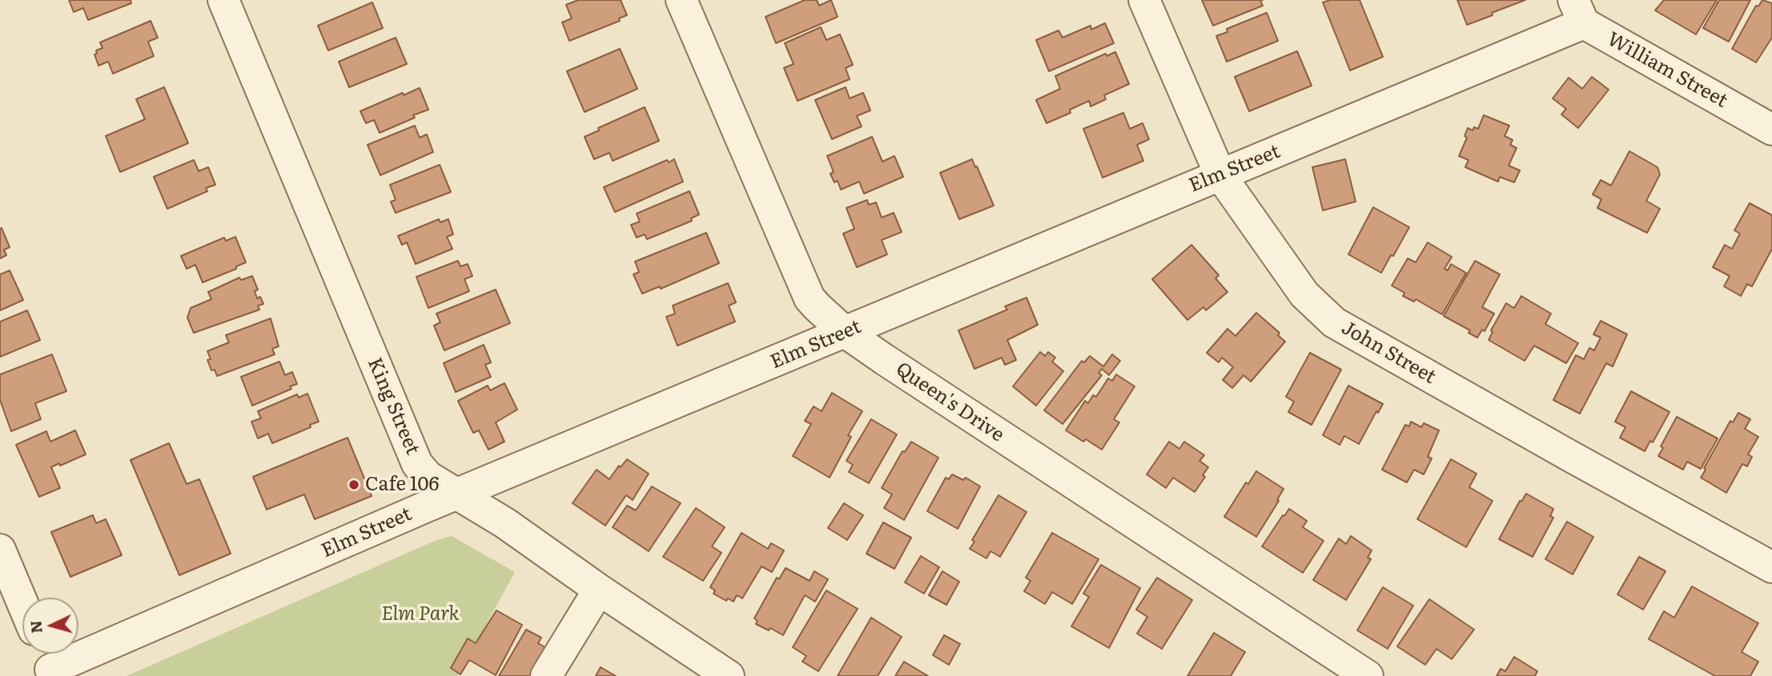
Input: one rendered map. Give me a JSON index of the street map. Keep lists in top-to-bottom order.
{
  "streets": {
    "street": [
      "William Street",
      "Elm Street",
      "John Street",
      "Queen's Drive",
      "King Street"
    ]
  },
  "crossings": [
    ["William Street", "Elm Street"],
    ["Elm Street", "John Street"],
    ["Elm Street", "Queen's Drive"],
    ["Elm Street", "King Street"]
  ],
  "parks": ["Elm Park"],
  "places": ["Cafe 106"],
  "north": "left"
}
